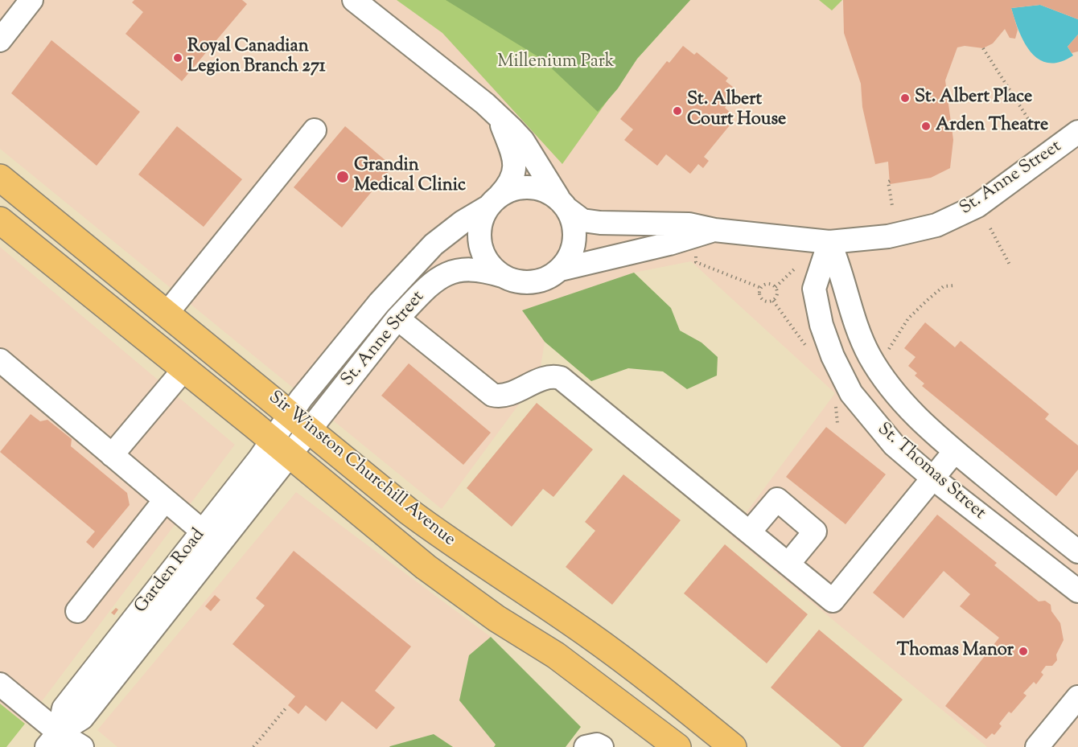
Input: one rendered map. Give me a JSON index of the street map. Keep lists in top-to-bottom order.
{
  "streets": {
    "main road": ["Sir Winston Churchill Avenue"],
    "street": ["St. Anne Street", "St. Thomas Street", "Garden Road"]
  },
  "crossings": [
    ["St. Anne Street", "Sir Winston Churchill Avenue"],
    ["St. Anne Street", "St. Thomas Street"],
    ["St. Anne Street", "Garden Road"],
    ["Sir Winston Churchill Avenue", "Garden Road"]
  ],
  "parks": ["Millenium Park"],
  "places": [
    "Royal Canadian Legion Branch 271",
    "St. Albert Place",
    "St. Albert Court House",
    "Arden Theatre",
    "Grandin Medical Clinic",
    "Thomas Manor"
  ]
}
